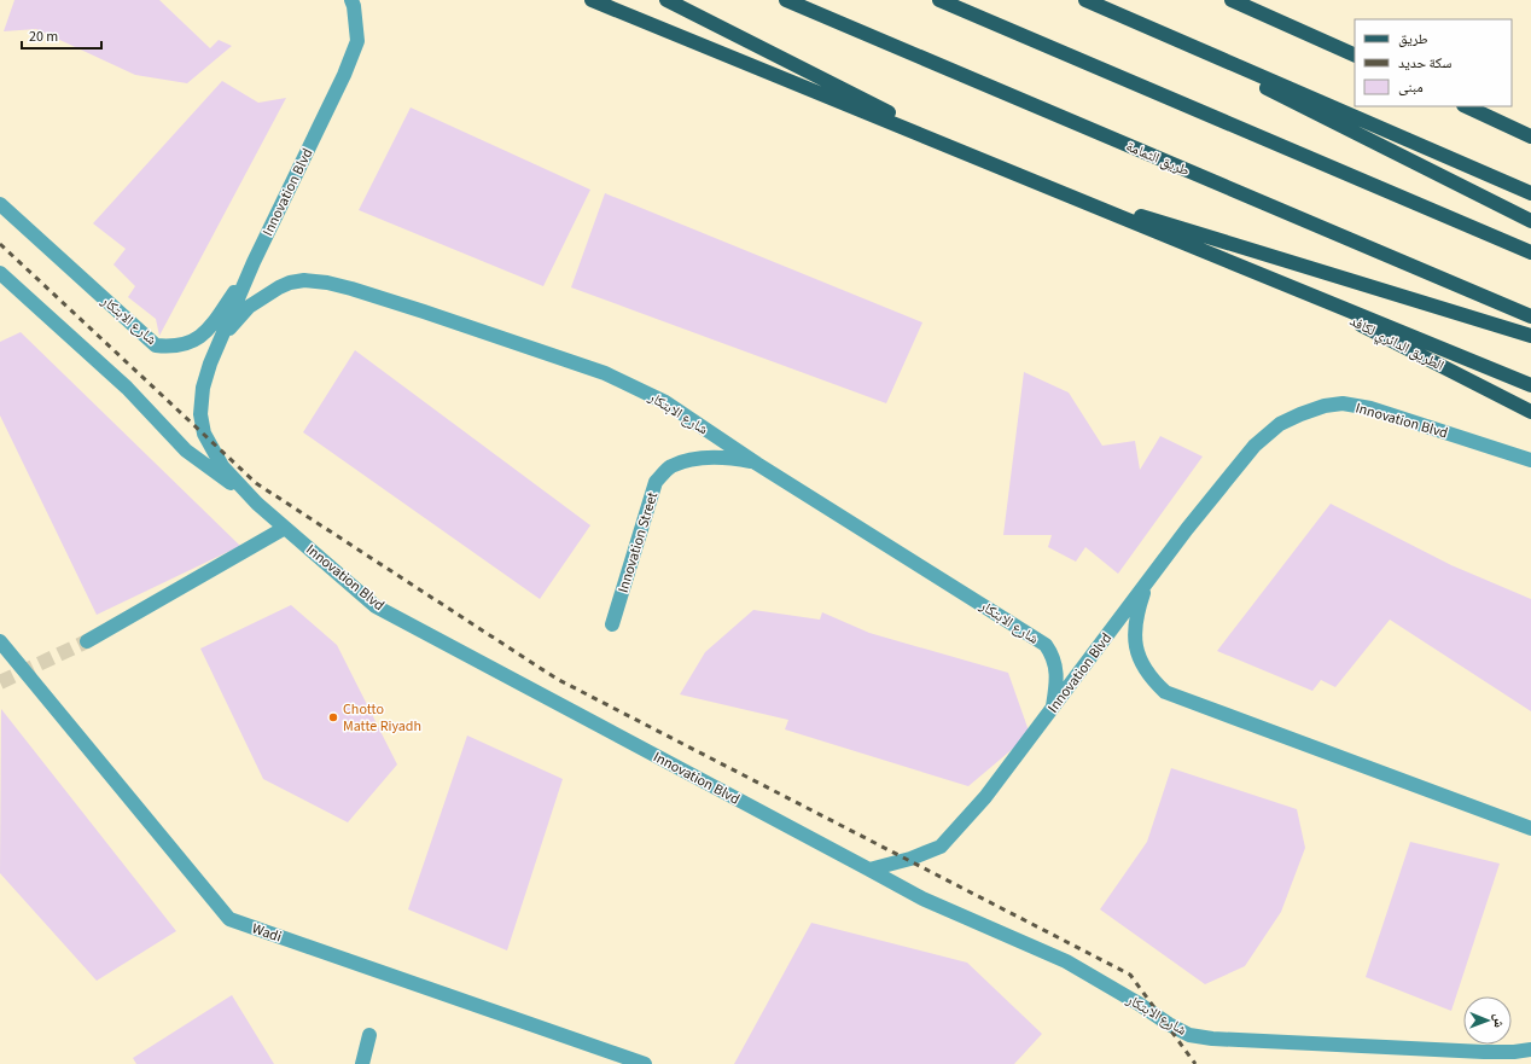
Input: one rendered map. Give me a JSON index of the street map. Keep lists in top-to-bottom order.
{
  "streets": {
    "main road": ["طريق الثمامة", "الطريق الدائري لكافد"],
    "street": [
      "Innovation Blvd",
      "شارع الابتكار",
      "Innovation Street",
      "Wadi"
    ]
  },
  "crossings": [
    ["Innovation Blvd", "شارع الابتكار"],
    ["شارع الابتكار", "Innovation Street"]
  ],
  "places": ["Chotto Matte Riyadh"],
  "legend": ["طريق", "سكة حديد", "مبنى"],
  "scale_bar": "20 m",
  "north": "right"
}
